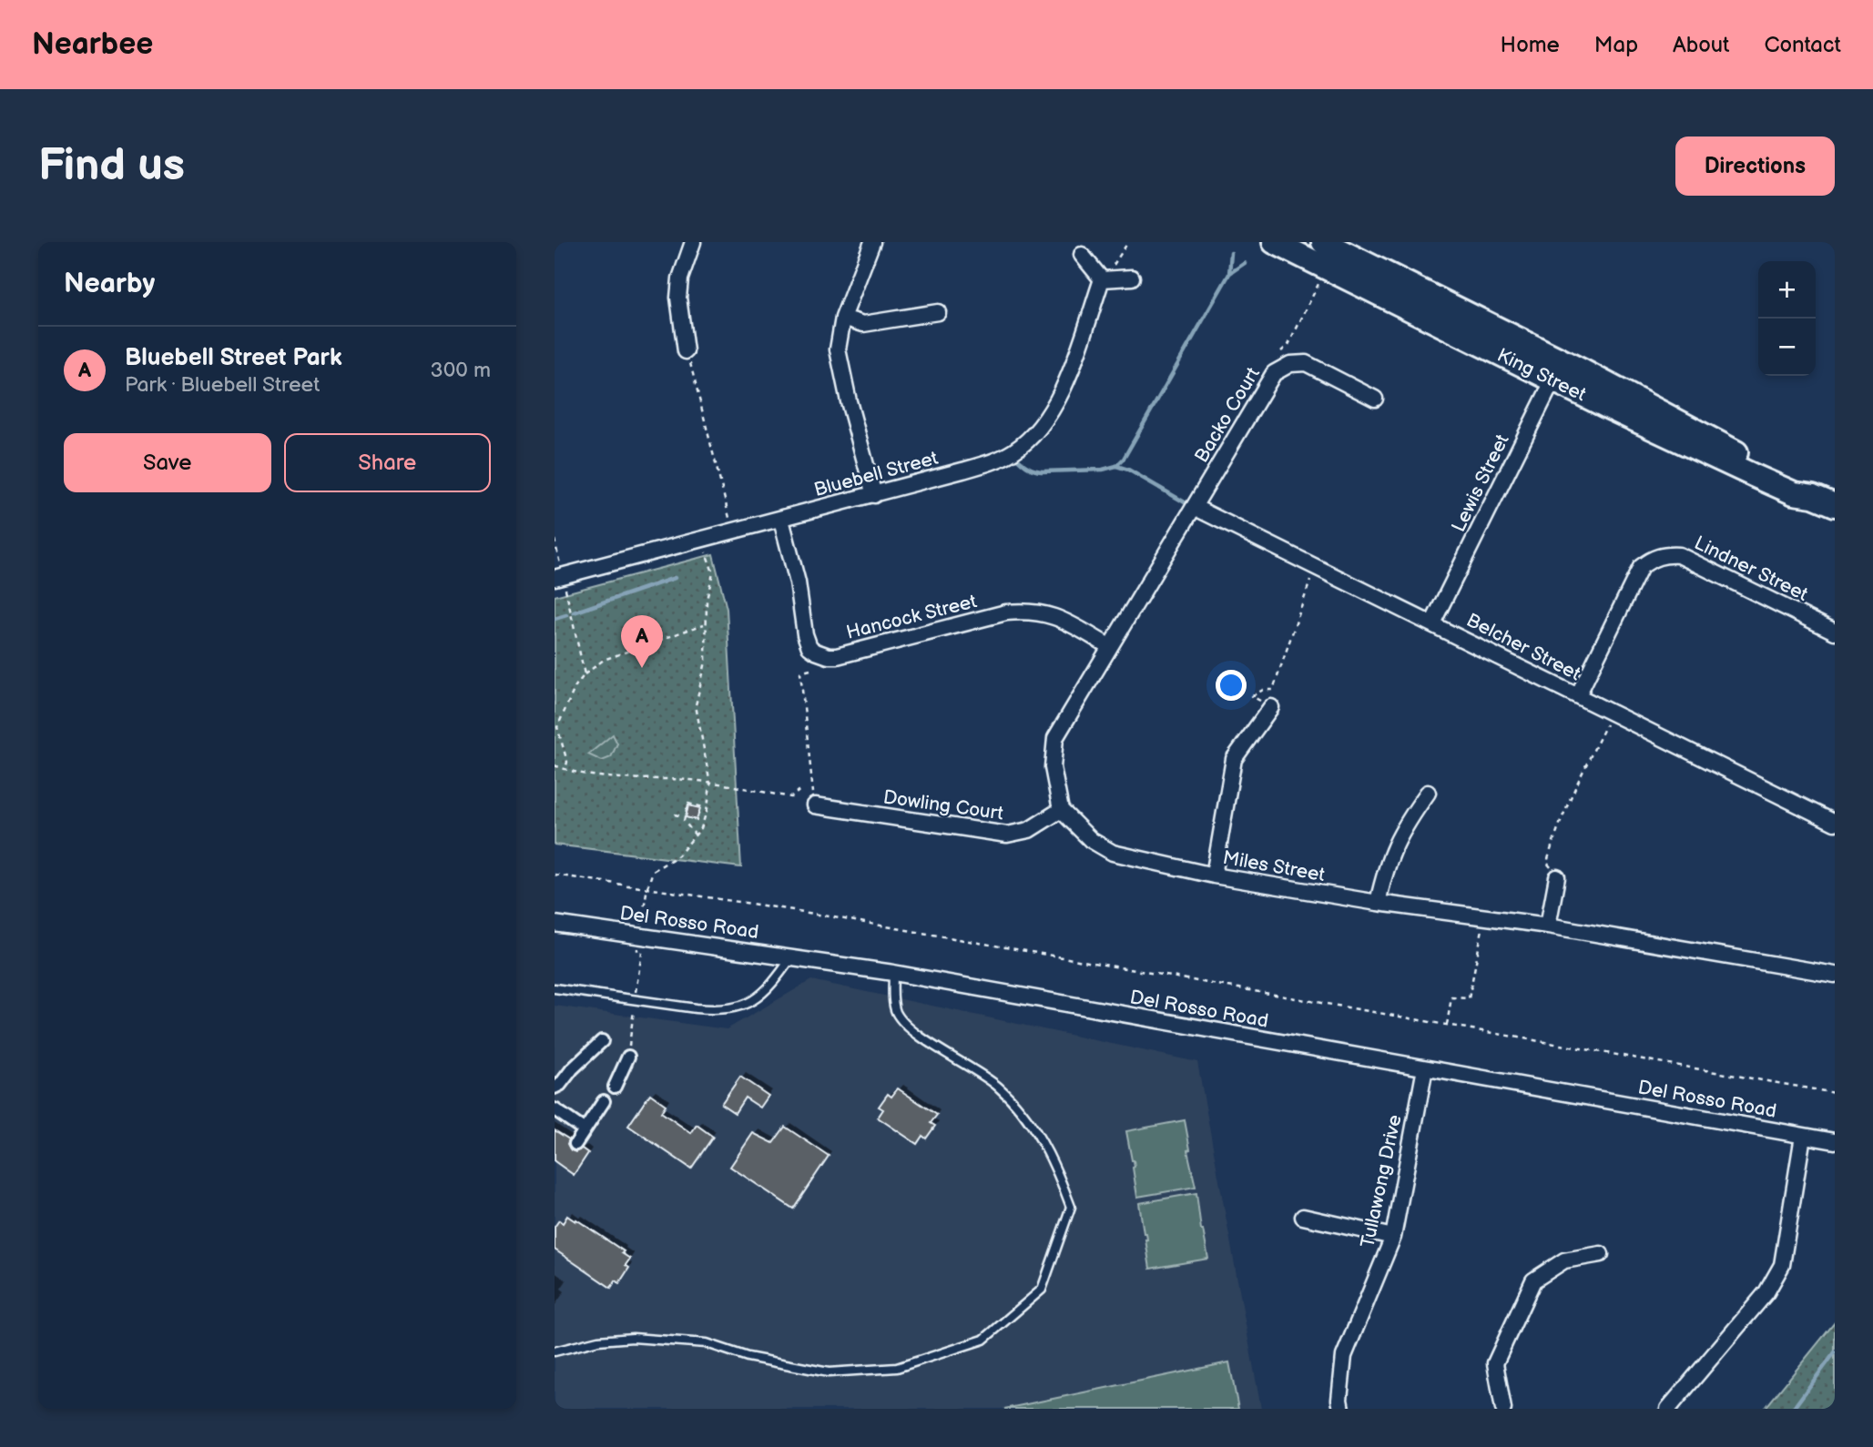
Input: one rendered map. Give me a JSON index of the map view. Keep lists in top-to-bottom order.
{
  "streets": {
    "main road": ["King Street"],
    "street": [
      "Backo Court",
      "Bluebell Street",
      "Lewis Street",
      "Lindner Street",
      "Hancock Street",
      "Belcher Street",
      "Dowling Court",
      "Miles Street",
      "Del Rosso Road",
      "Tullawong Drive"
    ]
  },
  "crossings": [
    ["King Street", "Lewis Street"],
    ["Backo Court", "Belcher Street"],
    ["Bluebell Street", "Hancock Street"],
    ["Lewis Street", "Belcher Street"],
    ["Lindner Street", "Belcher Street"],
    ["Dowling Court", "Miles Street"],
    ["Del Rosso Road", "Tullawong Drive"]
  ],
  "page": {
    "header": "Nearbee",
    "nav": [
      "Home",
      "Map",
      "About",
      "Contact"
    ],
    "buttons": [
      "Directions",
      ["Save", "Share"]
    ],
    "title": "Find us",
    "heading": "Nearby",
    "map_buttons": ["+", "−"],
    "list": [
      {
        "mark": "A",
        "name": "Bluebell Street Park",
        "note": "Park · Bluebell Street",
        "value": "300 m"
      }
    ],
    "pins": "A"
  }
}
